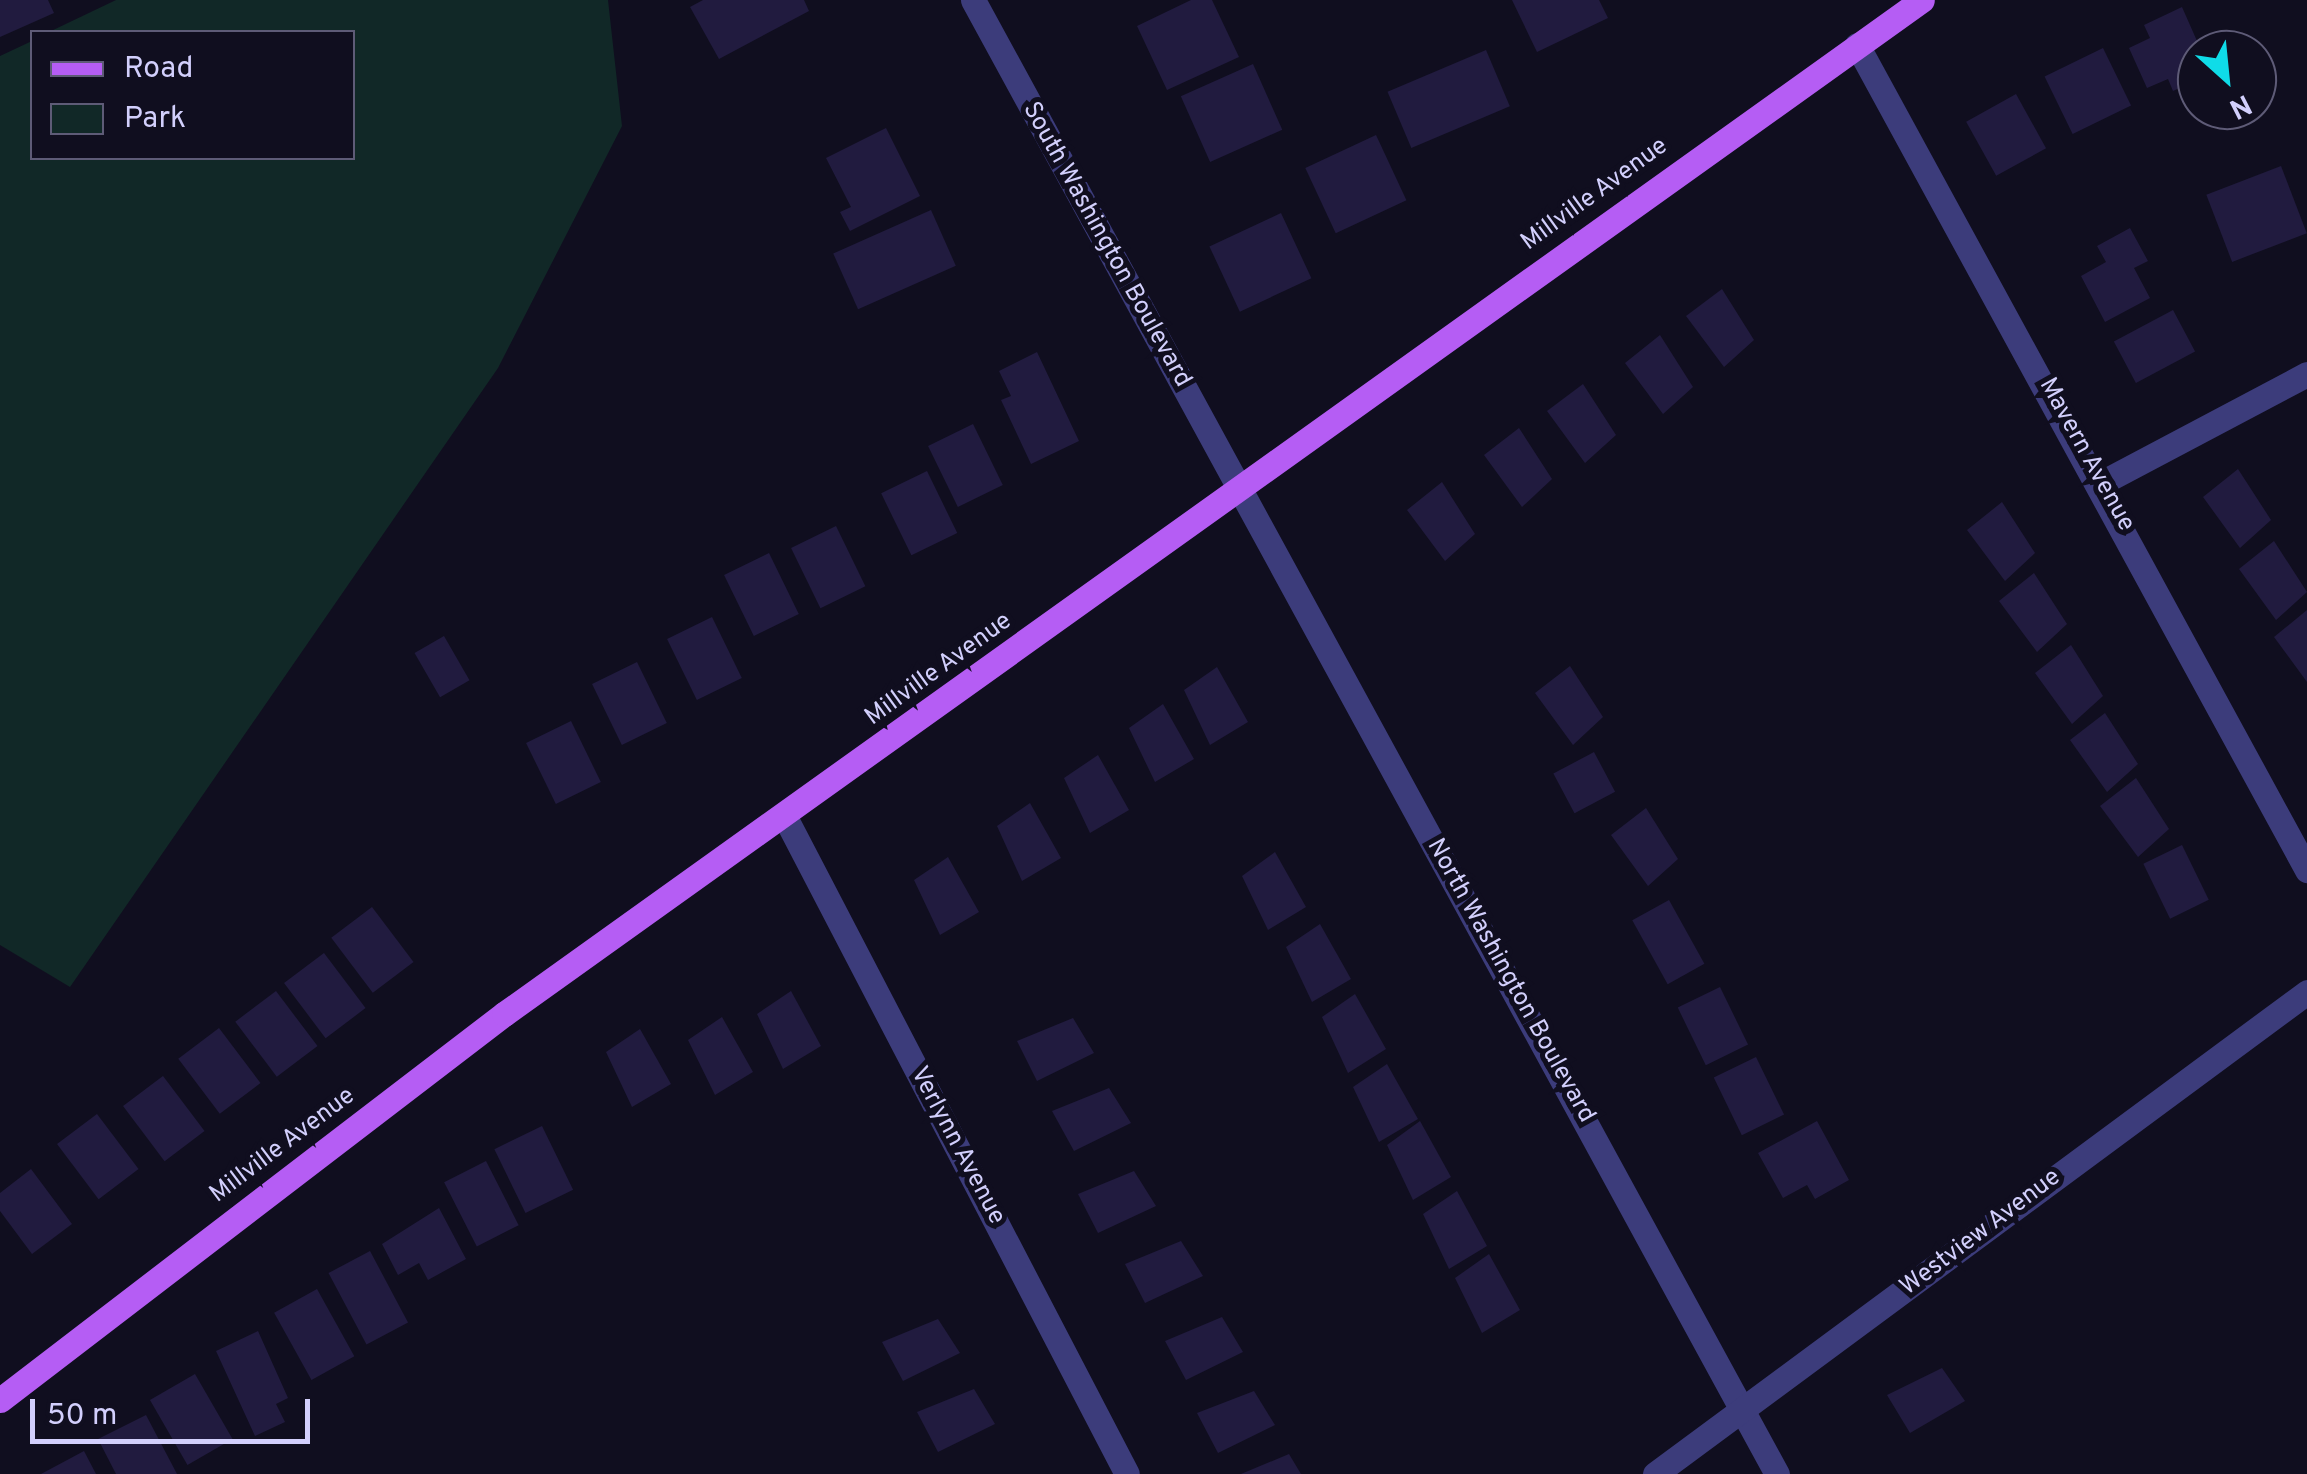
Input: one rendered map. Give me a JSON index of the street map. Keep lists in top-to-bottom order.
{
  "streets": {
    "main road": ["Millville Avenue"],
    "street": [
      "South Washington Boulevard",
      "Mavern Avenue",
      "North Washington Boulevard",
      "Verlynn Avenue",
      "Westview Avenue"
    ]
  },
  "crossings": [
    ["Millville Avenue", "South Washington Boulevard"],
    ["Millville Avenue", "Mavern Avenue"],
    ["Millville Avenue", "North Washington Boulevard"],
    ["Millville Avenue", "Verlynn Avenue"],
    ["South Washington Boulevard", "North Washington Boulevard"],
    ["North Washington Boulevard", "Westview Avenue"]
  ],
  "legend": ["Road", "Park"],
  "scale_bar": "50 m",
  "north": "bottom right"
}
